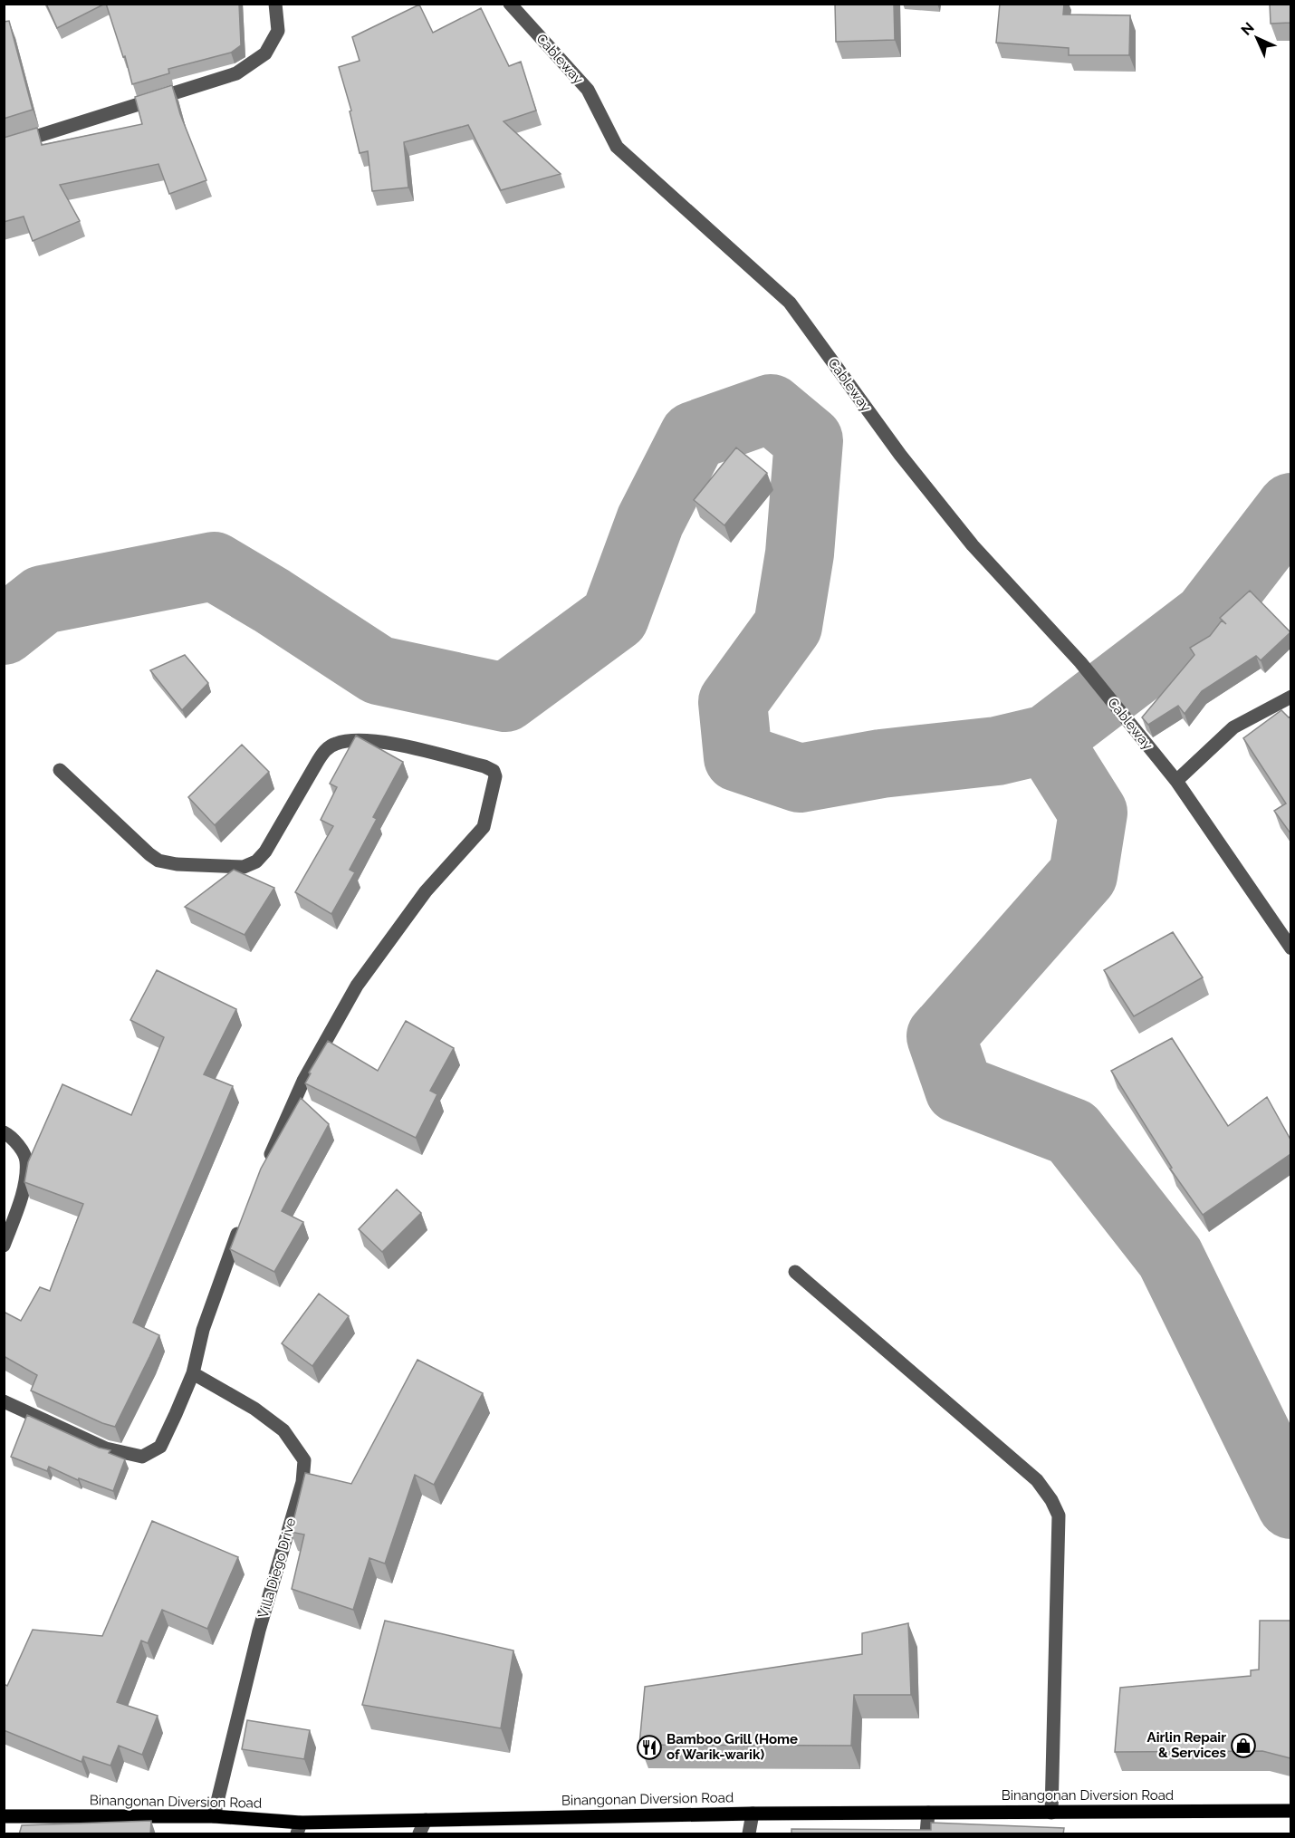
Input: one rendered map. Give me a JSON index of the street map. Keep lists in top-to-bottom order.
{
  "streets": {
    "main road": ["Binangonan Diversion Road"],
    "street": ["Cableway", "Villa Diego Drive"]
  },
  "crossings": [
    ["Villa Diego Drive", "Binangonan Diversion Road"]
  ],
  "places": {
    "shop": ["Airlin Repair & Services"],
    "restaurant": ["Bamboo Grill (Home of Warik-warik)"]
  },
  "north": "top left"
}
